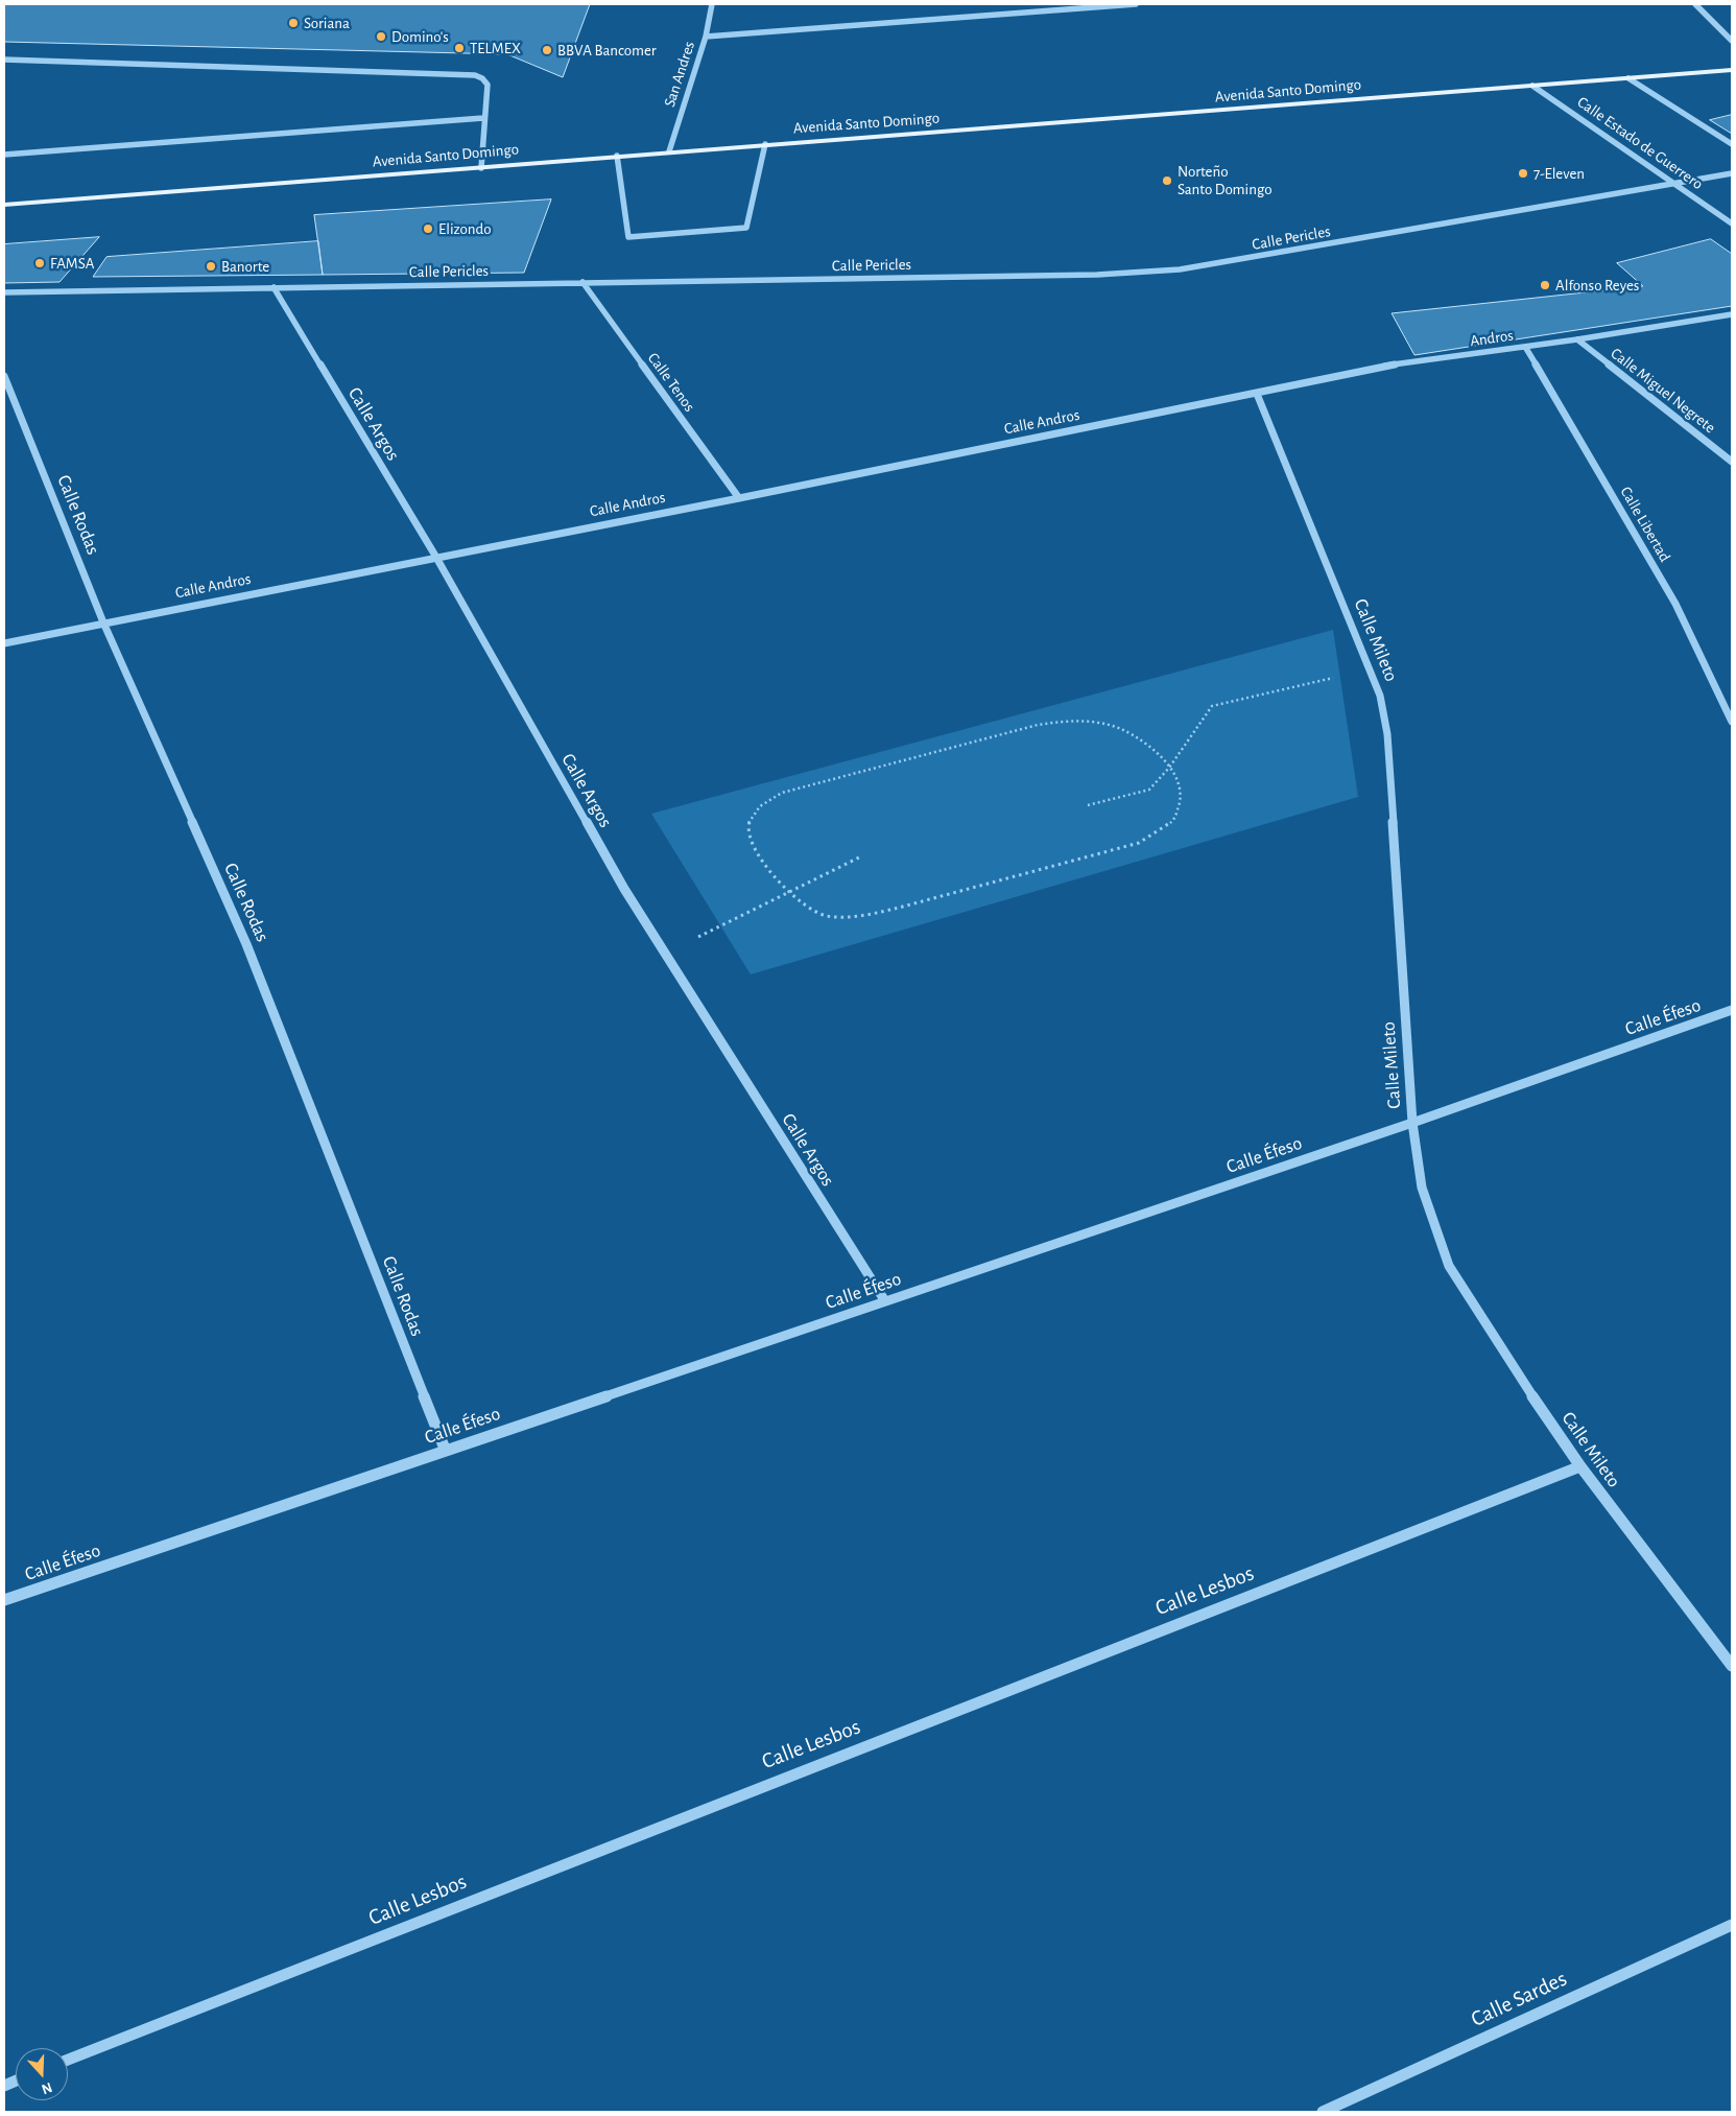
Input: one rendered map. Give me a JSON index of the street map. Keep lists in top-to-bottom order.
{
  "streets": {
    "main road": ["Avenida Santo Domingo"],
    "street": [
      "San Andres",
      "Calle Estado de Guerrero",
      "Calle Pericles",
      "Andros",
      "Calle Tenos",
      "Calle Miguel Negrete",
      "Calle Andros",
      "Calle Argos",
      "Calle Rodas",
      "Calle Libertad",
      "Calle Mileto",
      "Calle Éfeso",
      "Calle Lesbos",
      "Calle Sardes"
    ]
  },
  "crossings": [
    ["San Andres", "Avenida Santo Domingo"],
    ["Avenida Santo Domingo", "Calle Estado de Guerrero"],
    ["Calle Estado de Guerrero", "Calle Pericles"],
    ["Calle Pericles", "Calle Tenos"],
    ["Calle Pericles", "Calle Argos"],
    ["Andros", "Calle Miguel Negrete"],
    ["Andros", "Calle Andros"],
    ["Andros", "Calle Libertad"],
    ["Andros", "Calle Mileto"],
    ["Calle Tenos", "Calle Andros"],
    ["Calle Andros", "Calle Argos"],
    ["Calle Andros", "Calle Rodas"],
    ["Calle Andros", "Calle Mileto"],
    ["Calle Argos", "Calle Éfeso"],
    ["Calle Rodas", "Calle Éfeso"],
    ["Calle Mileto", "Calle Éfeso"],
    ["Calle Mileto", "Calle Lesbos"]
  ],
  "places": [
    "Soriana",
    "Domino's",
    "TELMEX",
    "BBVA Bancomer",
    "7-Eleven",
    "Norteño Santo Domingo",
    "Elizondo",
    "FAMSA",
    "Banorte",
    "Alfonso Reyes"
  ],
  "north": "bottom"
}
